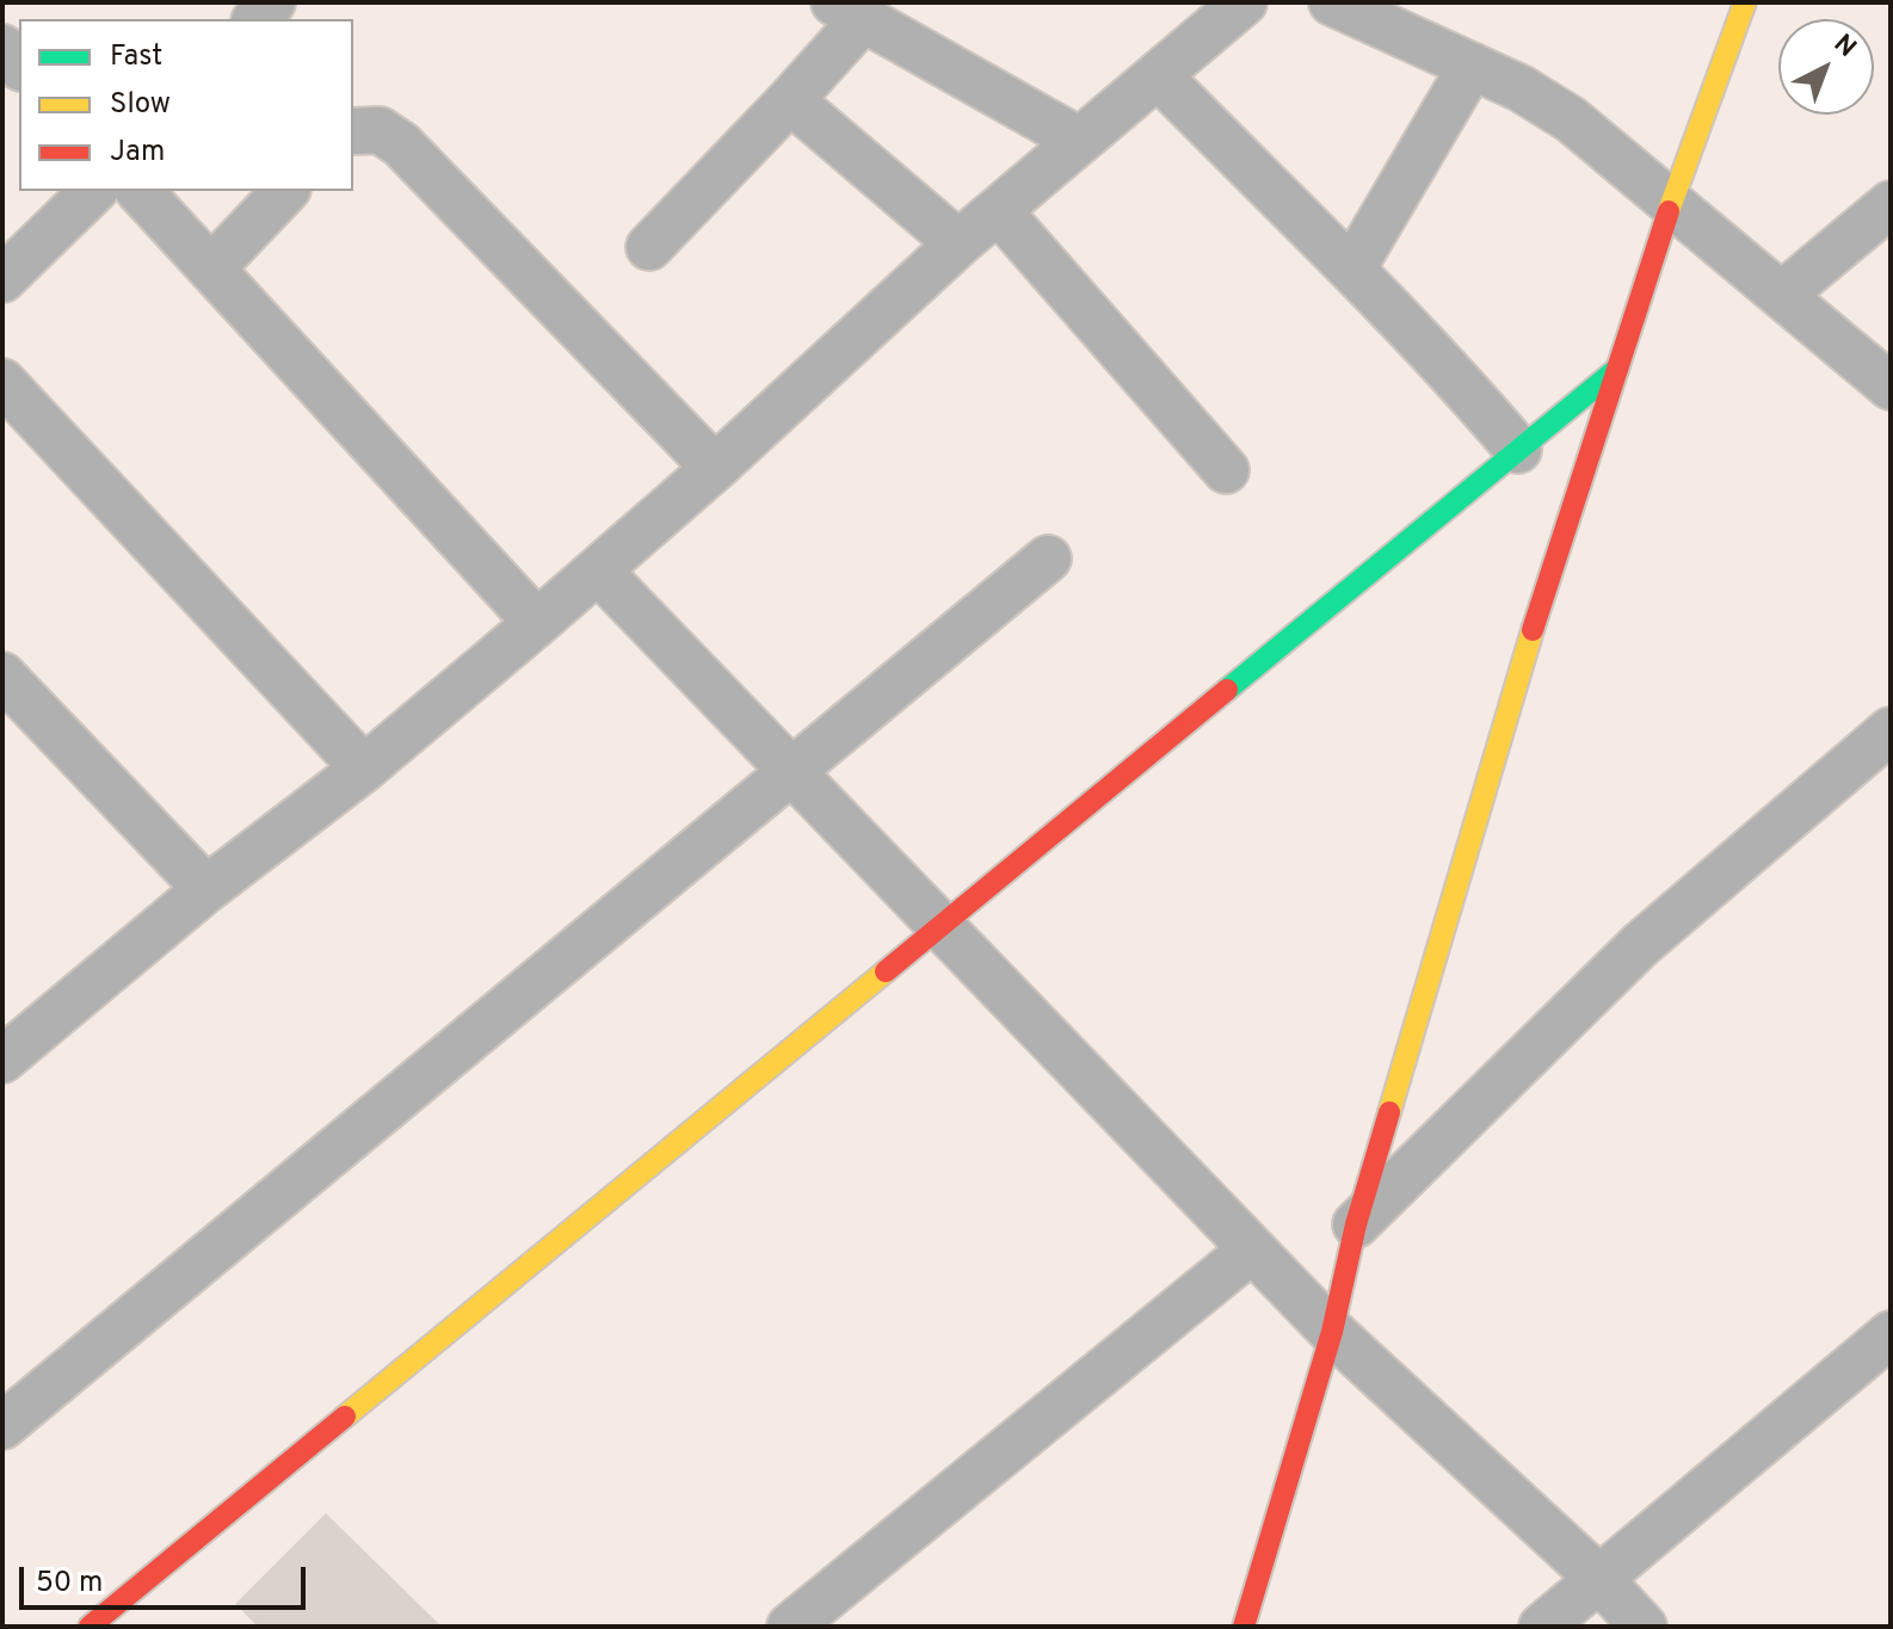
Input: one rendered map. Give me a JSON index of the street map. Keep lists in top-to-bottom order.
{
  "legend": ["Fast", "Slow", "Jam"],
  "scale_bar": "50 m",
  "north": "top right"
}
